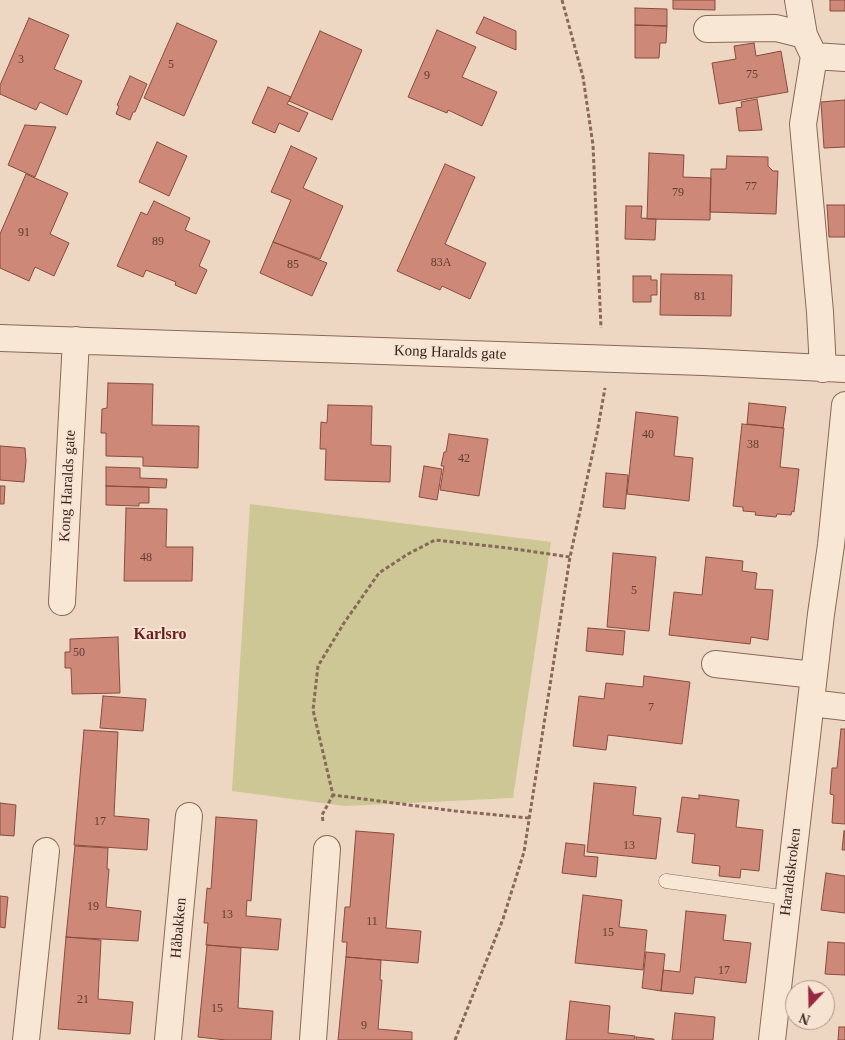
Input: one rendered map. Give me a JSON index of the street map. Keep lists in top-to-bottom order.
{
  "streets": {
    "street": ["Kong Haralds gate", "Haraldskroken", "Håbakken"]
  },
  "districts": ["Karlsro"],
  "house_numbers": [
    "3",
    "5",
    "75",
    "9",
    "77",
    "79",
    "91",
    "89",
    "83A",
    "85",
    "81",
    "40",
    "38",
    "42",
    "48",
    "5",
    "50",
    "7",
    "17",
    "13",
    "19",
    "13",
    "11",
    "15",
    "17",
    "21",
    "15",
    "9"
  ],
  "north": "bottom"
}
